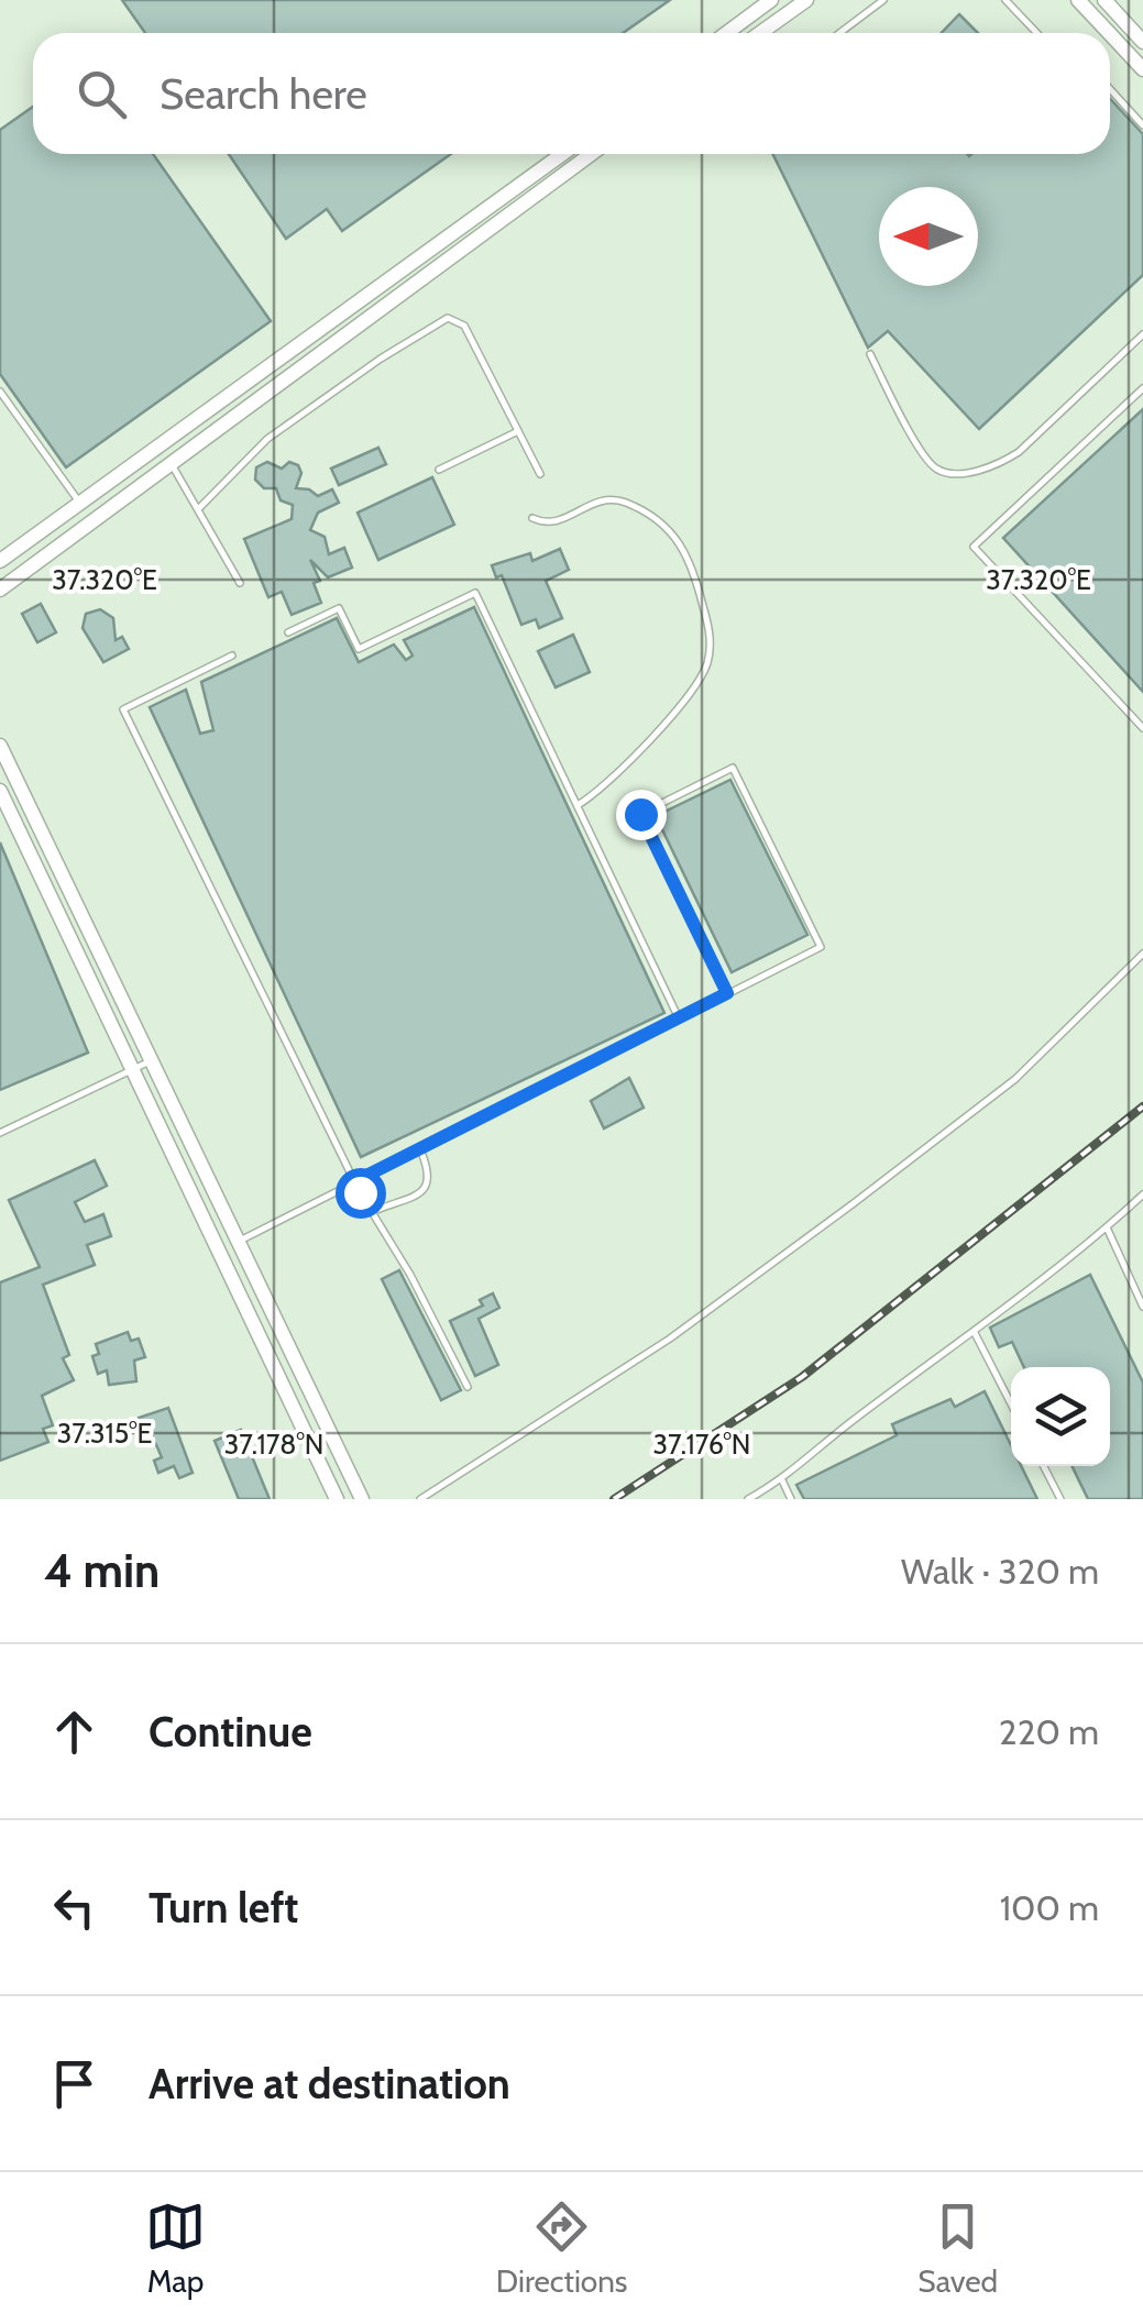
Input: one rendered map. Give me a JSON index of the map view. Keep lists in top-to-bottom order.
{
  "north": "left",
  "page": {
    "search": "Search here",
    "heading": ["4 min", "Walk · 320 m"],
    "list": [
      ["Continue", "220 m"],
      ["Turn left", "100 m"],
      "Arrive at destination"
    ],
    "nav": ["Map", "Directions", "Saved"]
  },
  "coordinates": [
    "37.320°E",
    "37.315°E",
    "37.178°N",
    "37.176°N"
  ]
}
